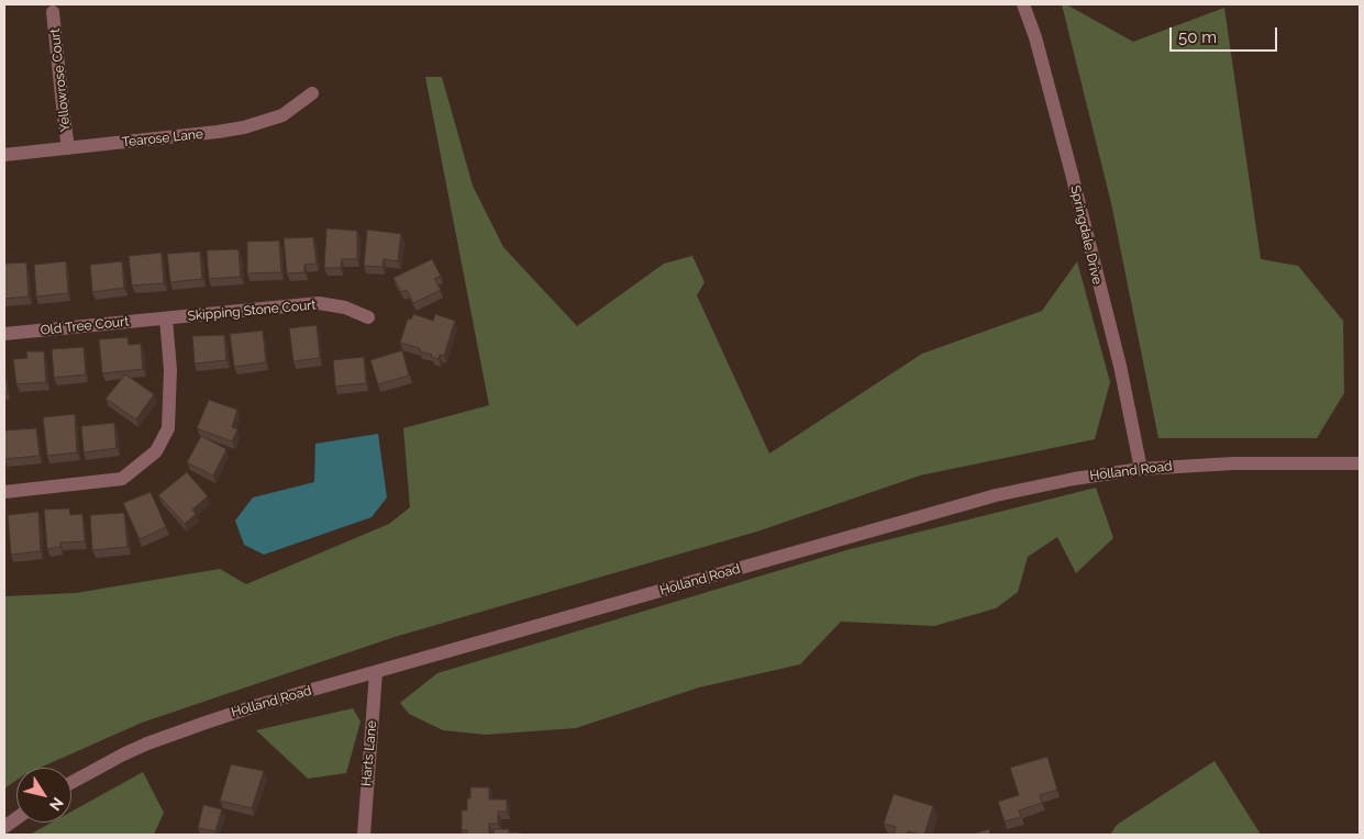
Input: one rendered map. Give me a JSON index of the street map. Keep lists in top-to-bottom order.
{
  "streets": {
    "street": [
      "Yellowrose Court",
      "Tearose Lane",
      "Springdale Drive",
      "Skipping Stone Court",
      "Old Tree Court",
      "Holland Road",
      "Harts Lane"
    ]
  },
  "crossings": [
    ["Yellowrose Court", "Tearose Lane"],
    ["Springdale Drive", "Holland Road"],
    ["Skipping Stone Court", "Old Tree Court"],
    ["Holland Road", "Harts Lane"]
  ],
  "scale_bar": "50 m",
  "north": "bottom right"
}
